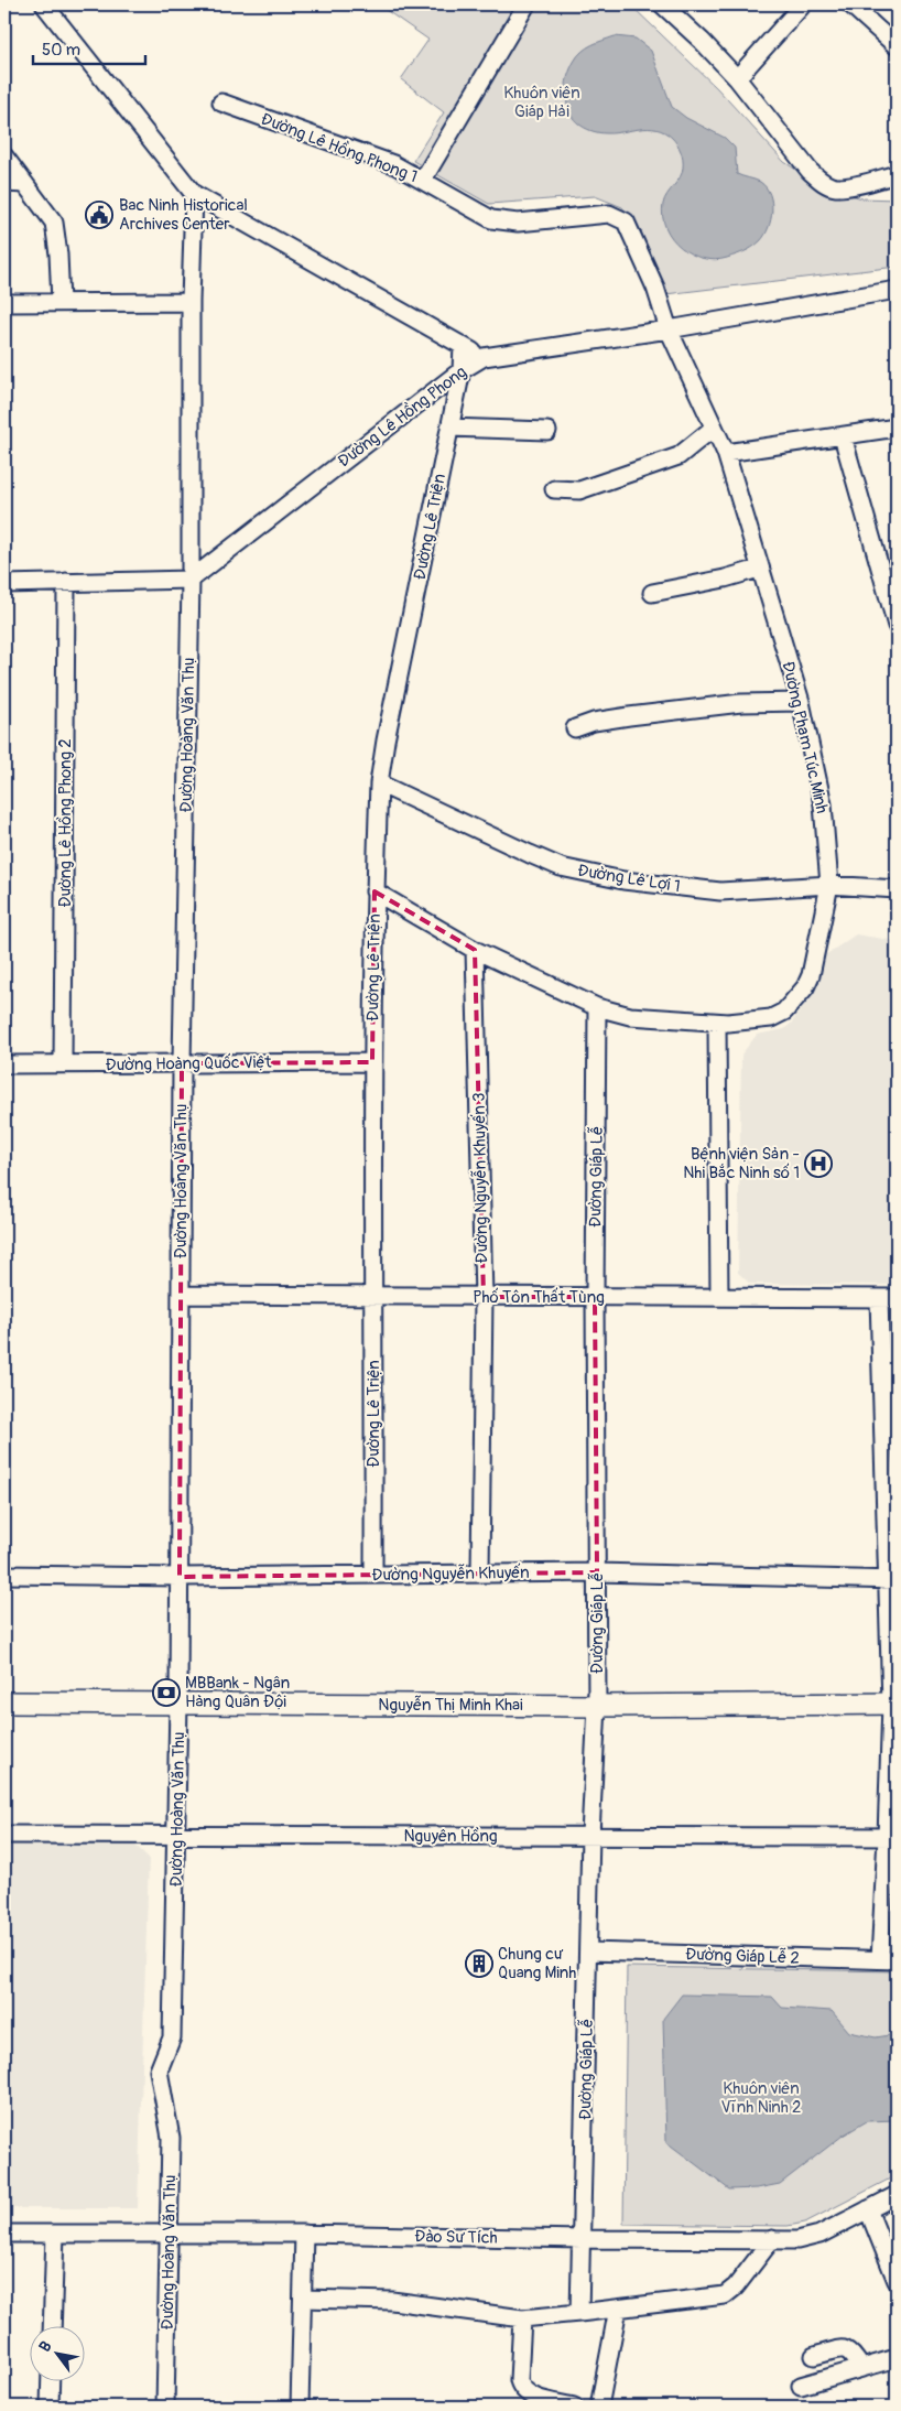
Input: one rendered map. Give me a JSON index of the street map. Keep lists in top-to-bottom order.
{
  "streets": {
    "main road": ["Nguyễn Thị Minh Khai"],
    "street": [
      "Đường Lê Hồng Phong 1",
      "Đường Lê Hồng Phong",
      "Đường Lê Triện",
      "Đường Hoàng Văn Thụ",
      "Đường Phạm Túc Minh",
      "Đường Lê Hồng Phong 2",
      "Đường Lê Lợi 1",
      "Đường Hoàng Quốc Việt",
      "Đường Giáp Lễ",
      "Đường Nguyễn Khuyến 3",
      "Phố Tôn Thất Tùng",
      "Đường Nguyễn Khuyến",
      "Nguyên Hồng",
      "Đường Giáp Lễ 2",
      "Đào Sư Tích"
    ]
  },
  "crossings": [
    ["Đường Lê Hồng Phong 1", "Đường Lê Hồng Phong"],
    ["Đường Lê Hồng Phong 1", "Đường Phạm Túc Minh"],
    ["Đường Lê Hồng Phong", "Đường Lê Triện"],
    ["Đường Lê Hồng Phong", "Đường Hoàng Văn Thụ"],
    ["Đường Lê Hồng Phong", "Đường Phạm Túc Minh"],
    ["Đường Lê Triện", "Đường Phạm Túc Minh"],
    ["Đường Lê Triện", "Đường Lê Lợi 1"],
    ["Đường Lê Triện", "Đường Hoàng Quốc Việt"],
    ["Đường Lê Triện", "Phố Tôn Thất Tùng"],
    ["Đường Lê Triện", "Đường Nguyễn Khuyến"],
    ["Đường Hoàng Văn Thụ", "Đường Hoàng Quốc Việt"],
    ["Đường Hoàng Văn Thụ", "Phố Tôn Thất Tùng"],
    ["Đường Hoàng Văn Thụ", "Đường Nguyễn Khuyến"],
    ["Đường Hoàng Văn Thụ", "Nguyễn Thị Minh Khai"],
    ["Đường Hoàng Văn Thụ", "Nguyên Hồng"],
    ["Đường Hoàng Văn Thụ", "Đào Sư Tích"],
    ["Đường Phạm Túc Minh", "Đường Lê Lợi 1"],
    ["Đường Phạm Túc Minh", "Đường Giáp Lễ"],
    ["Đường Phạm Túc Minh", "Đường Nguyễn Khuyến 3"],
    ["Đường Lê Hồng Phong 2", "Đường Hoàng Quốc Việt"],
    ["Đường Giáp Lễ", "Phố Tôn Thất Tùng"],
    ["Đường Giáp Lễ", "Đường Nguyễn Khuyến"],
    ["Đường Giáp Lễ", "Nguyễn Thị Minh Khai"],
    ["Đường Giáp Lễ", "Nguyên Hồng"],
    ["Đường Giáp Lễ", "Đường Giáp Lễ 2"],
    ["Đường Giáp Lễ", "Đào Sư Tích"],
    ["Đường Nguyễn Khuyến 3", "Phố Tôn Thất Tùng"],
    ["Đường Nguyễn Khuyến 3", "Đường Nguyễn Khuyến"]
  ],
  "parks": ["Khuôn viên Giáp Hải", "Khuôn viên Vĩnh Ninh 2"],
  "places": {
    "public building": ["Bac Ninh Historical Archives Center"],
    "hospital": ["Bệnh viện Sản - Nhi Bắc Ninh số 1"],
    "bank": ["MBBank - Ngân Hàng Quân Đội"],
    "building": ["Chung cư Quang Minh"]
  },
  "scale_bar": "50 m",
  "north": "top left"
}
